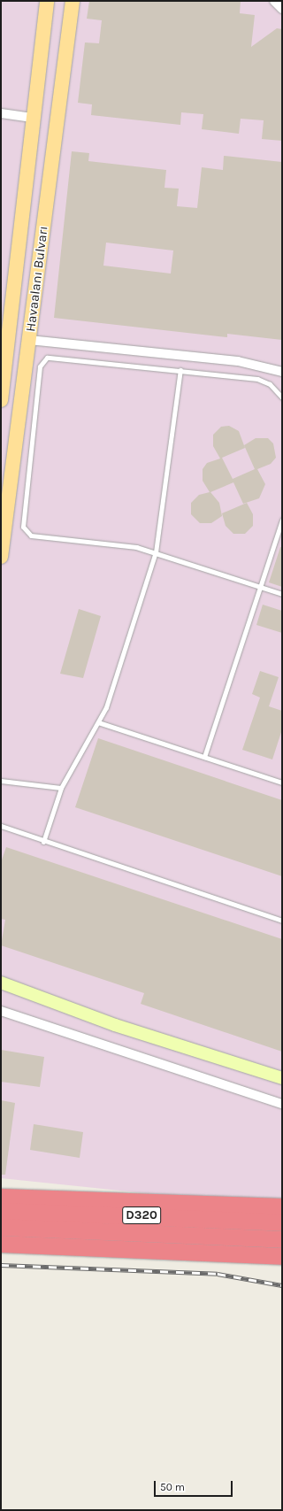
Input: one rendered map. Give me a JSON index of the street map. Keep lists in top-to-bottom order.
{
  "streets": {
    "highway": ["D320"],
    "main road": ["Havaalanı Bulvarı"]
  },
  "scale_bar": "50 m"
}
